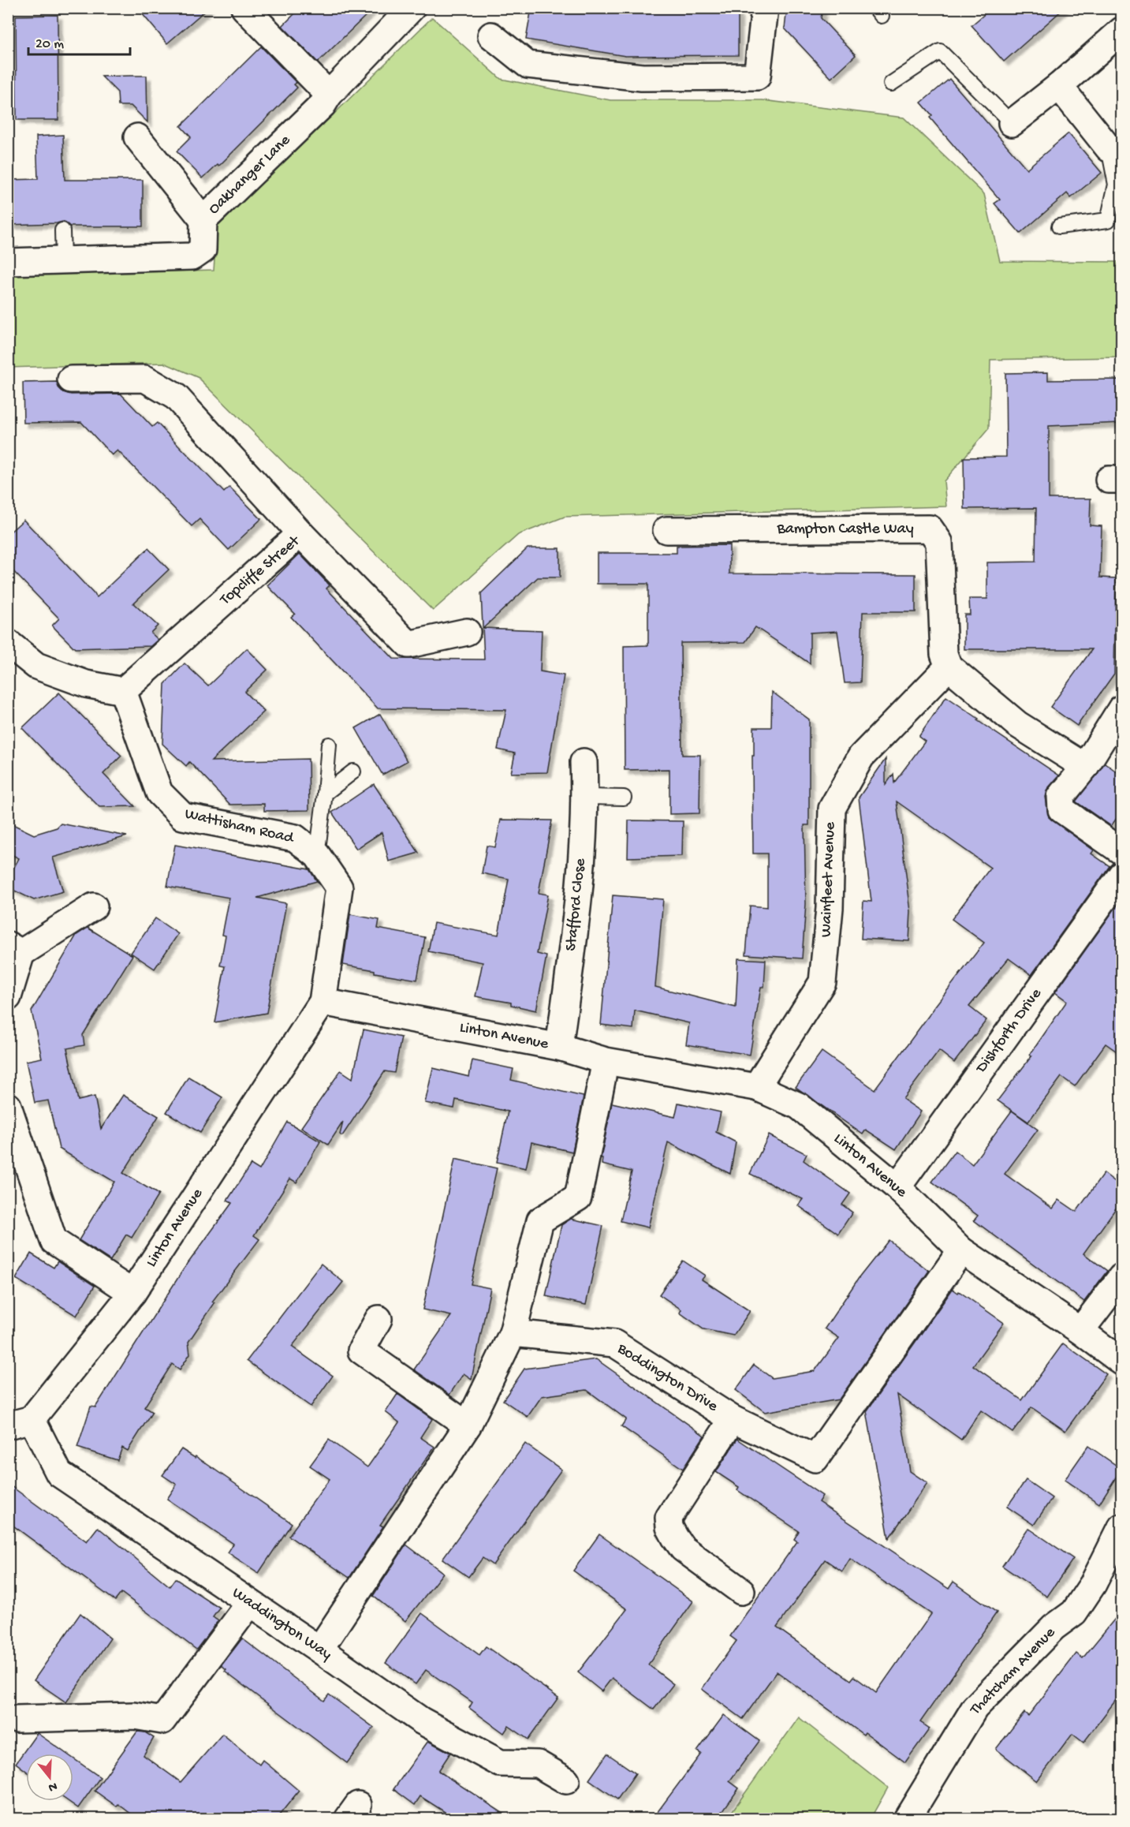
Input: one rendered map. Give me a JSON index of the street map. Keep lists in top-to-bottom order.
{
  "streets": {
    "street": [
      "Oakhanger Lane",
      "Bampton Castle Way",
      "Topcliffe Street",
      "Wattisham Road",
      "Wainfleet Avenue",
      "Stafford Close",
      "Dishforth Drive",
      "Linton Avenue",
      "Boddington Drive",
      "Waddington Way",
      "Thatcham Avenue"
    ]
  },
  "crossings": [
    ["Bampton Castle Way", "Wainfleet Avenue"],
    ["Topcliffe Street", "Wattisham Road"],
    ["Wattisham Road", "Linton Avenue"],
    ["Wainfleet Avenue", "Linton Avenue"],
    ["Stafford Close", "Linton Avenue"],
    ["Dishforth Drive", "Linton Avenue"],
    ["Linton Avenue", "Boddington Drive"],
    ["Linton Avenue", "Waddington Way"]
  ],
  "scale_bar": "20 m",
  "north": "bottom"
}
